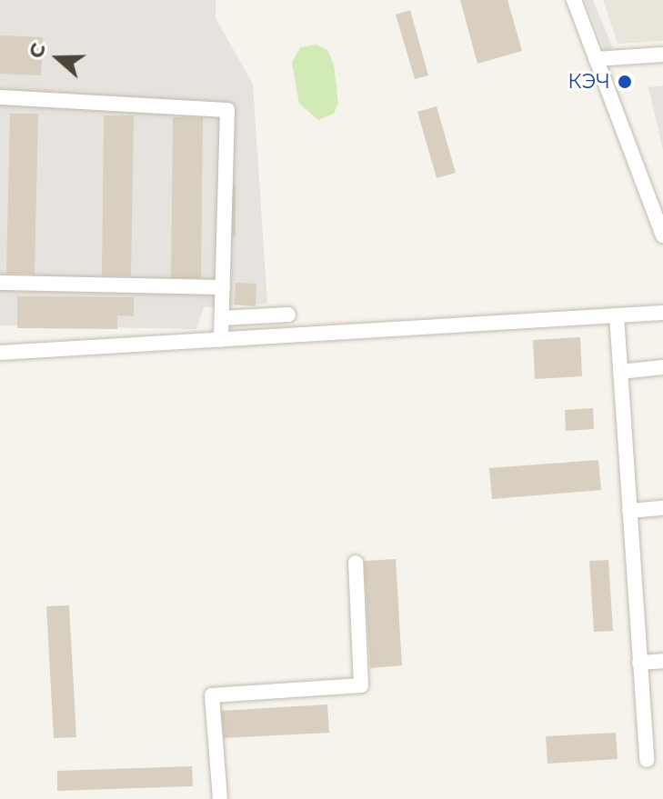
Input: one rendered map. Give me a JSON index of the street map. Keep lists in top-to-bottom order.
{
  "places": ["КЭЧ"],
  "north": "left"
}
